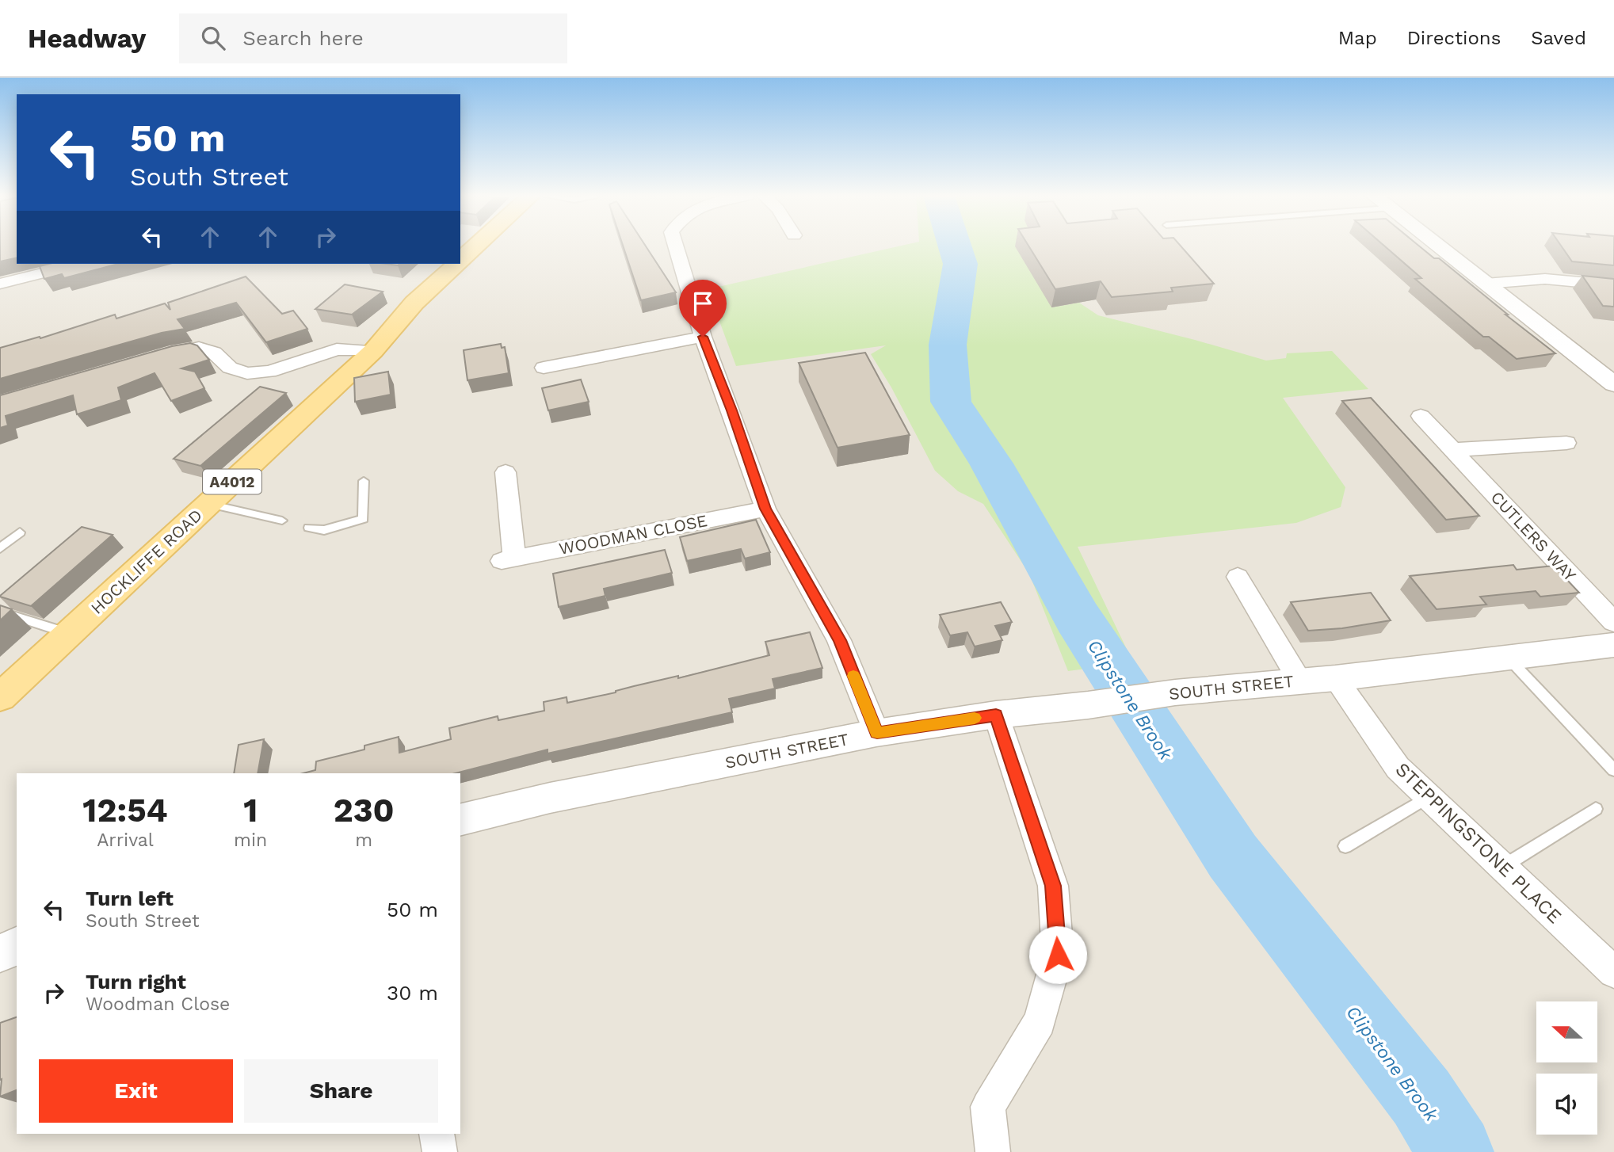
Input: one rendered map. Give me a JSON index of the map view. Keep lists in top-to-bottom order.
{
  "streets": {
    "main road": ["A4012", "HOCKLIFFE ROAD"],
    "street": [
      "WOODMAN CLOSE",
      "CUTLERS WAY",
      "SOUTH STREET",
      "STEPPINGSTONE PLACE"
    ]
  },
  "crossings": [
    ["SOUTH STREET", "STEPPINGSTONE PLACE"]
  ],
  "water": ["Clipstone Brook"],
  "north": "left",
  "page": {
    "header": "Headway",
    "search": "Search here",
    "nav": ["Map", "Directions", "Saved"],
    "turn": ["50 m", "South Street"],
    "eta": [
      "12:54",
      "Arrival",
      "1",
      "min",
      "230",
      "m"
    ],
    "list": [
      {
        "name": "Turn left",
        "note": "South Street",
        "value": "50 m"
      },
      {
        "name": "Turn right",
        "note": "Woodman Close",
        "value": "30 m"
      }
    ],
    "buttons": ["Exit", "Share"]
  }
}
